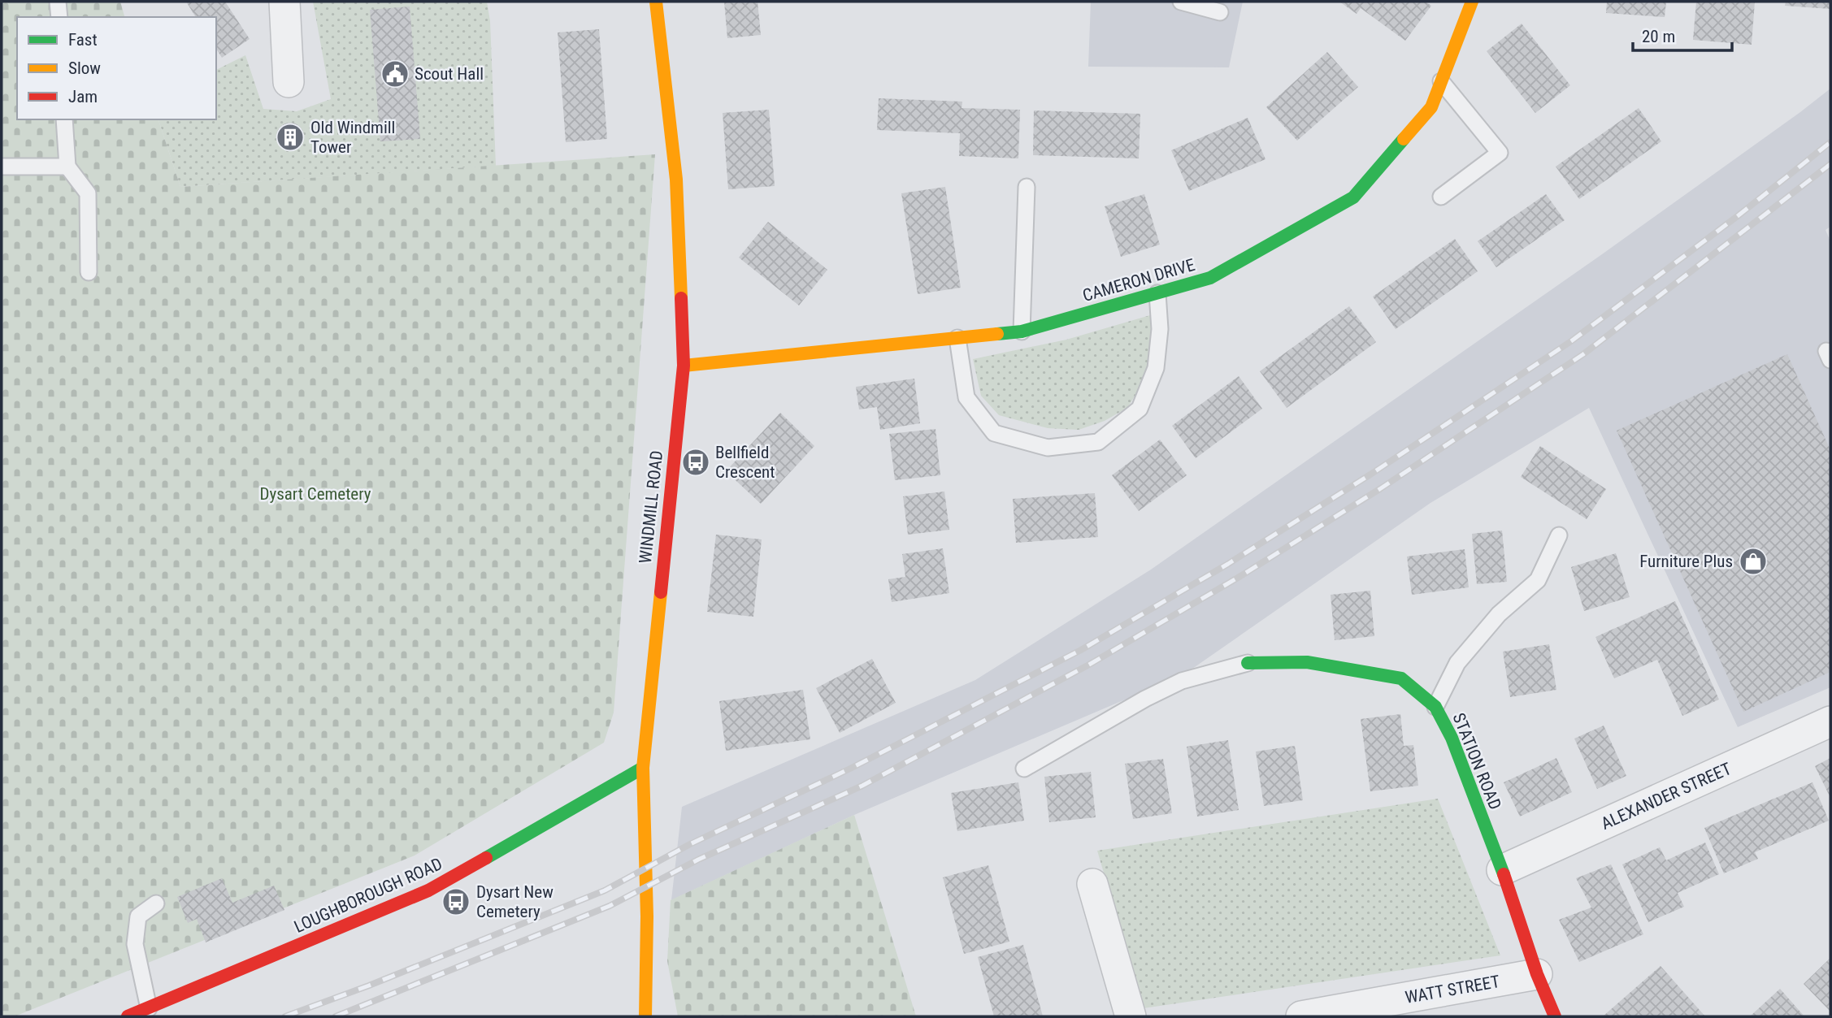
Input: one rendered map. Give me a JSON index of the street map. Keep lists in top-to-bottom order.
{
  "streets": {
    "street": [
      "CAMERON DRIVE",
      "WINDMILL ROAD",
      "STATION ROAD",
      "ALEXANDER STREET",
      "LOUGHBOROUGH ROAD",
      "WATT STREET"
    ]
  },
  "crossings": [
    ["CAMERON DRIVE", "WINDMILL ROAD"],
    ["WINDMILL ROAD", "LOUGHBOROUGH ROAD"],
    ["STATION ROAD", "ALEXANDER STREET"],
    ["STATION ROAD", "WATT STREET"]
  ],
  "parks": ["Dysart Cemetery"],
  "places": {
    "public building": ["Scout Hall"],
    "building": ["Old Windmill Tower"],
    "bus stop": ["Bellfield Crescent", "Dysart New Cemetery"],
    "shop": ["Furniture Plus"]
  },
  "legend": ["Fast", "Slow", "Jam"],
  "scale_bar": "20 m"
}
